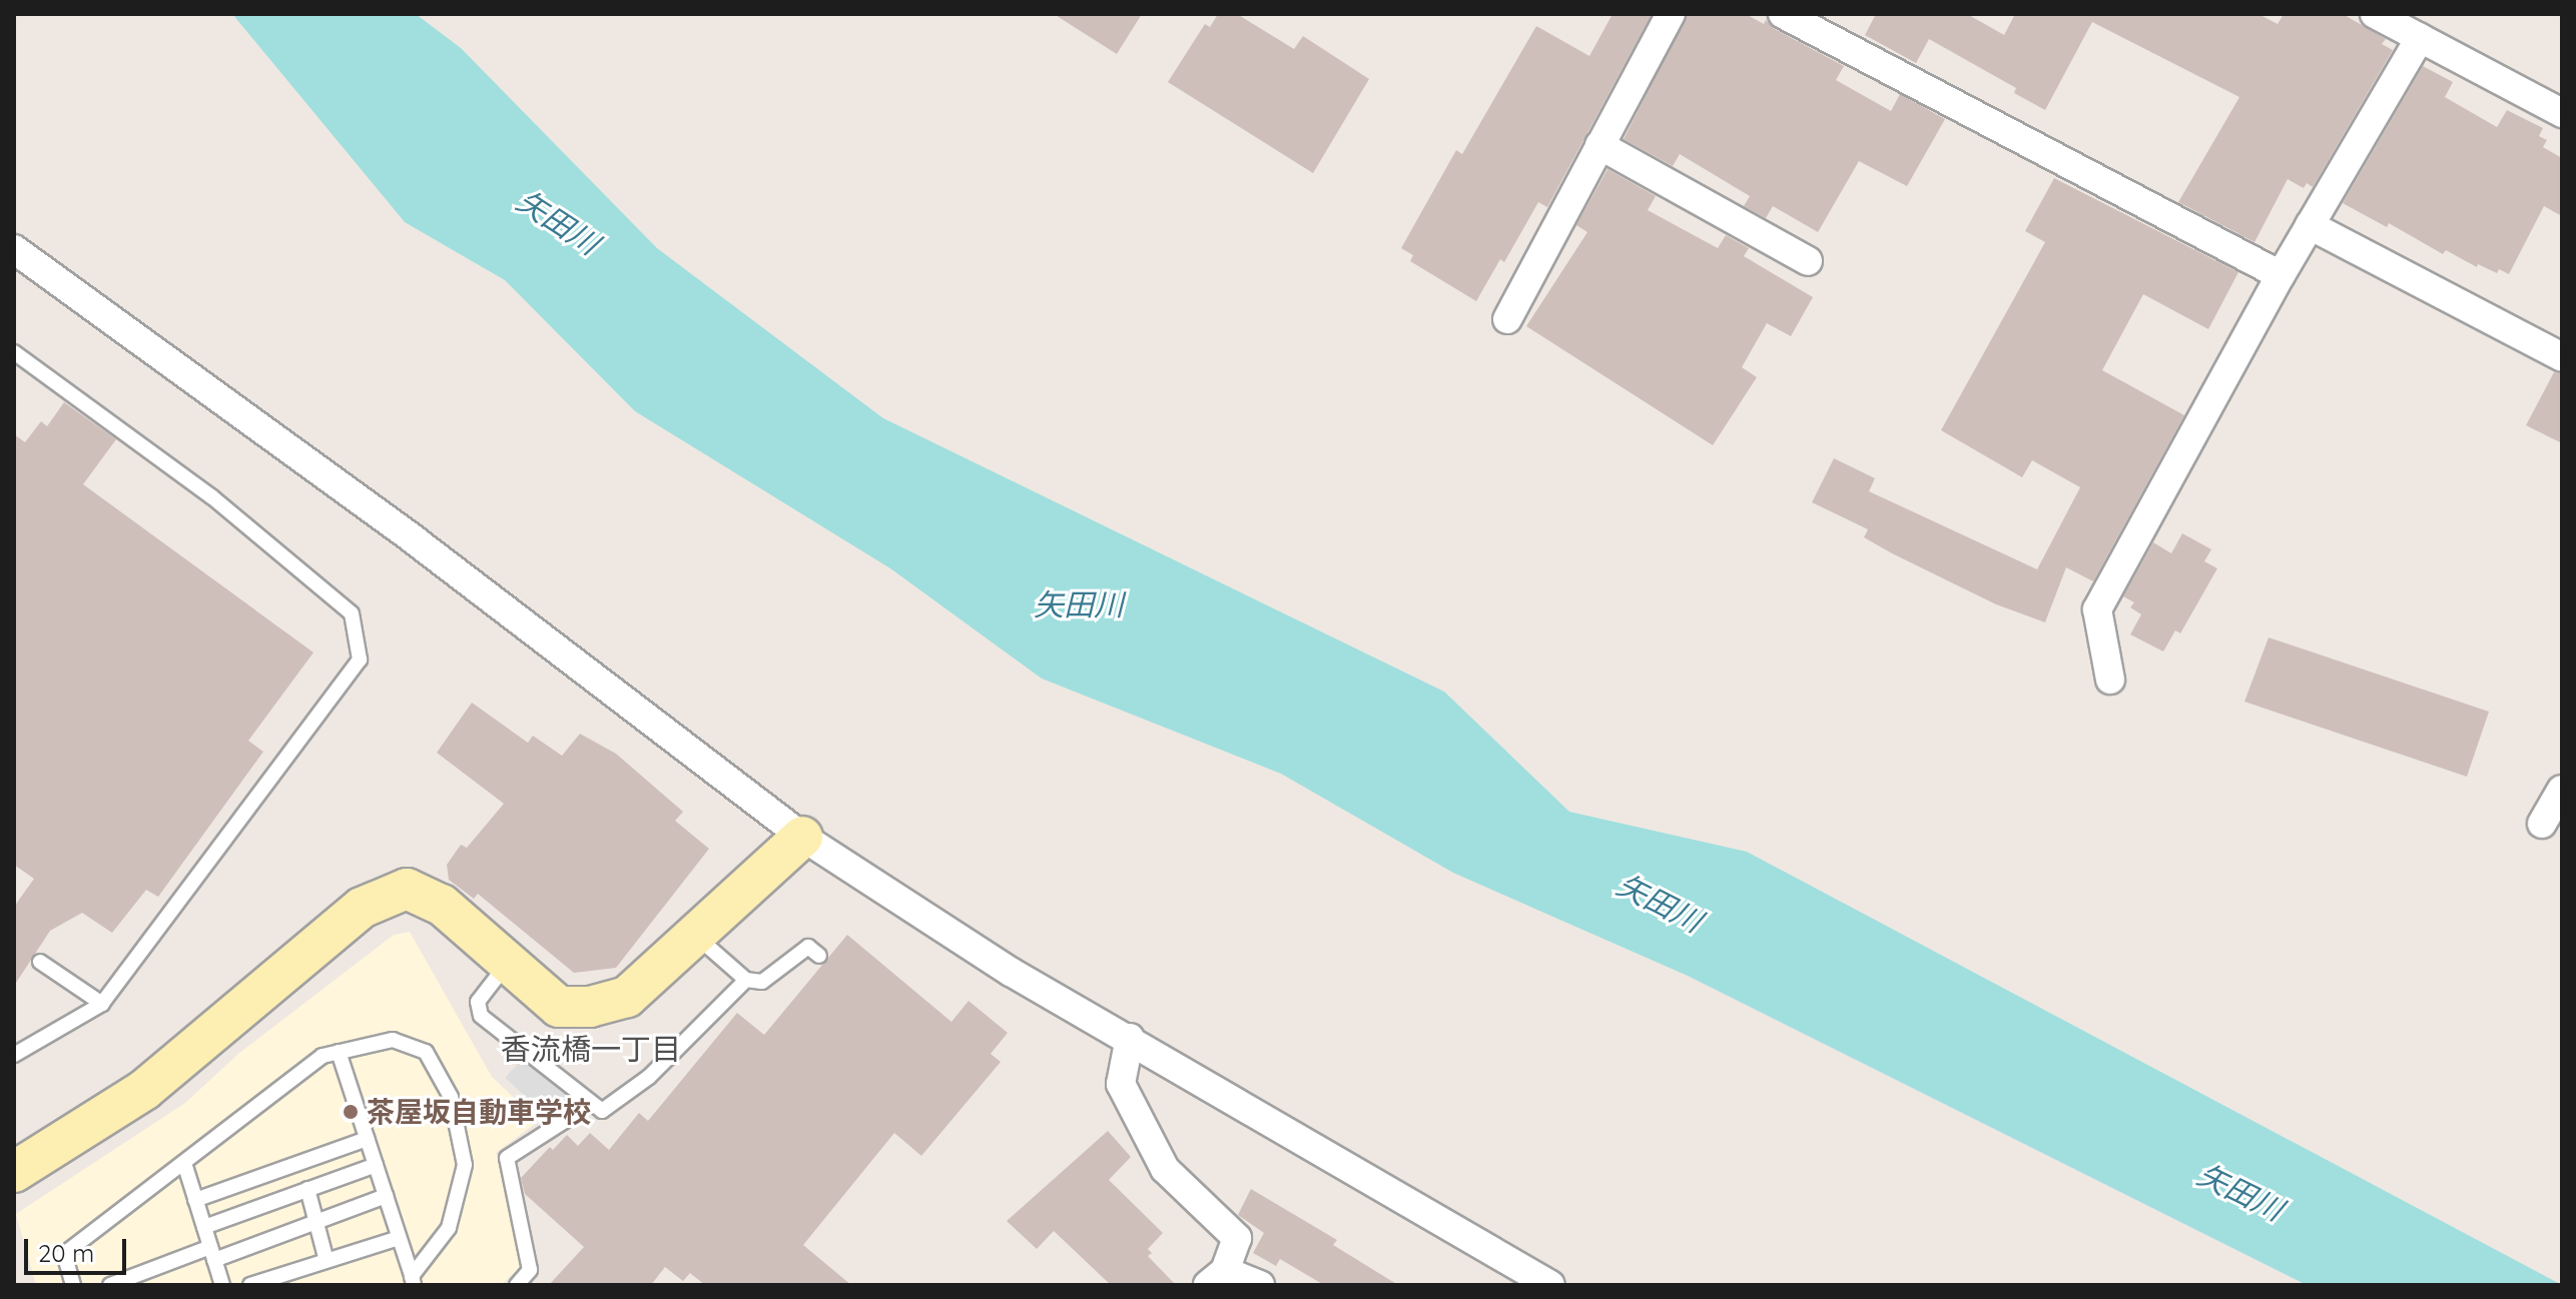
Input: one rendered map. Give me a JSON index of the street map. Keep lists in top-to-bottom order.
{
  "districts": ["香流橋一丁目"],
  "water": ["矢田川"],
  "places": ["茶屋坂自動車学校"],
  "scale_bar": "20 m"
}
